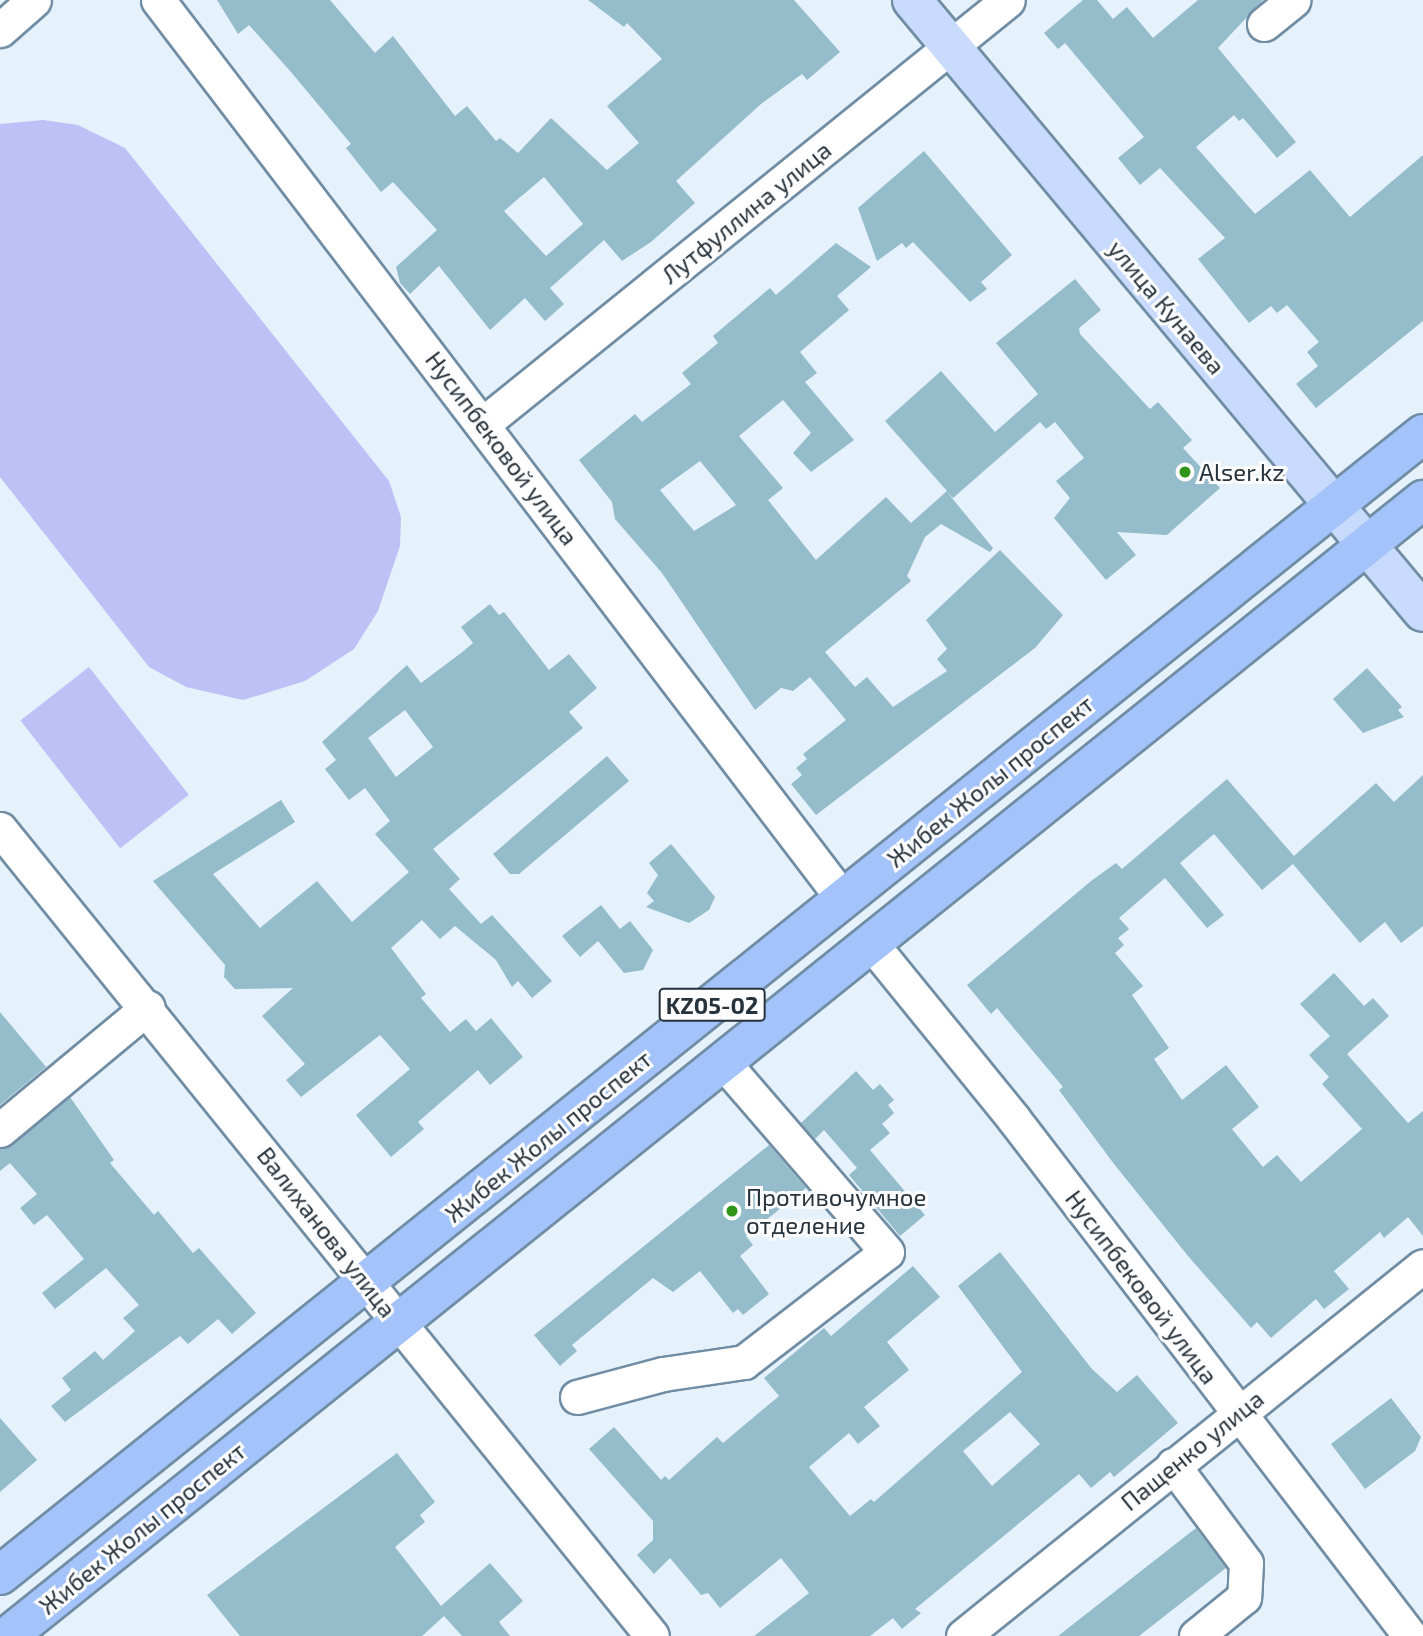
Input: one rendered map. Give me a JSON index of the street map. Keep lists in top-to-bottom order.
{
  "streets": {
    "highway": ["Жибек Жолы проспект", "KZ05-02"],
    "main road": ["улица Кунаева"],
    "street": [
      "Лутфуллина улица",
      "Нусипбековой улица",
      "Валиханова улица",
      "Пащенко улица"
    ]
  },
  "crossings": [
    ["Лутфуллина улица", "улица Кунаева"],
    ["Лутфуллина улица", "Нусипбековой улица"],
    ["улица Кунаева", "Жибек Жолы проспект"],
    ["Нусипбековой улица", "Жибек Жолы проспект"],
    ["Нусипбековой улица", "Пащенко улица"],
    ["Жибек Жолы проспект", "Валиханова улица"]
  ],
  "places": ["Alser.kz", "Противочумное отделение"]
}
